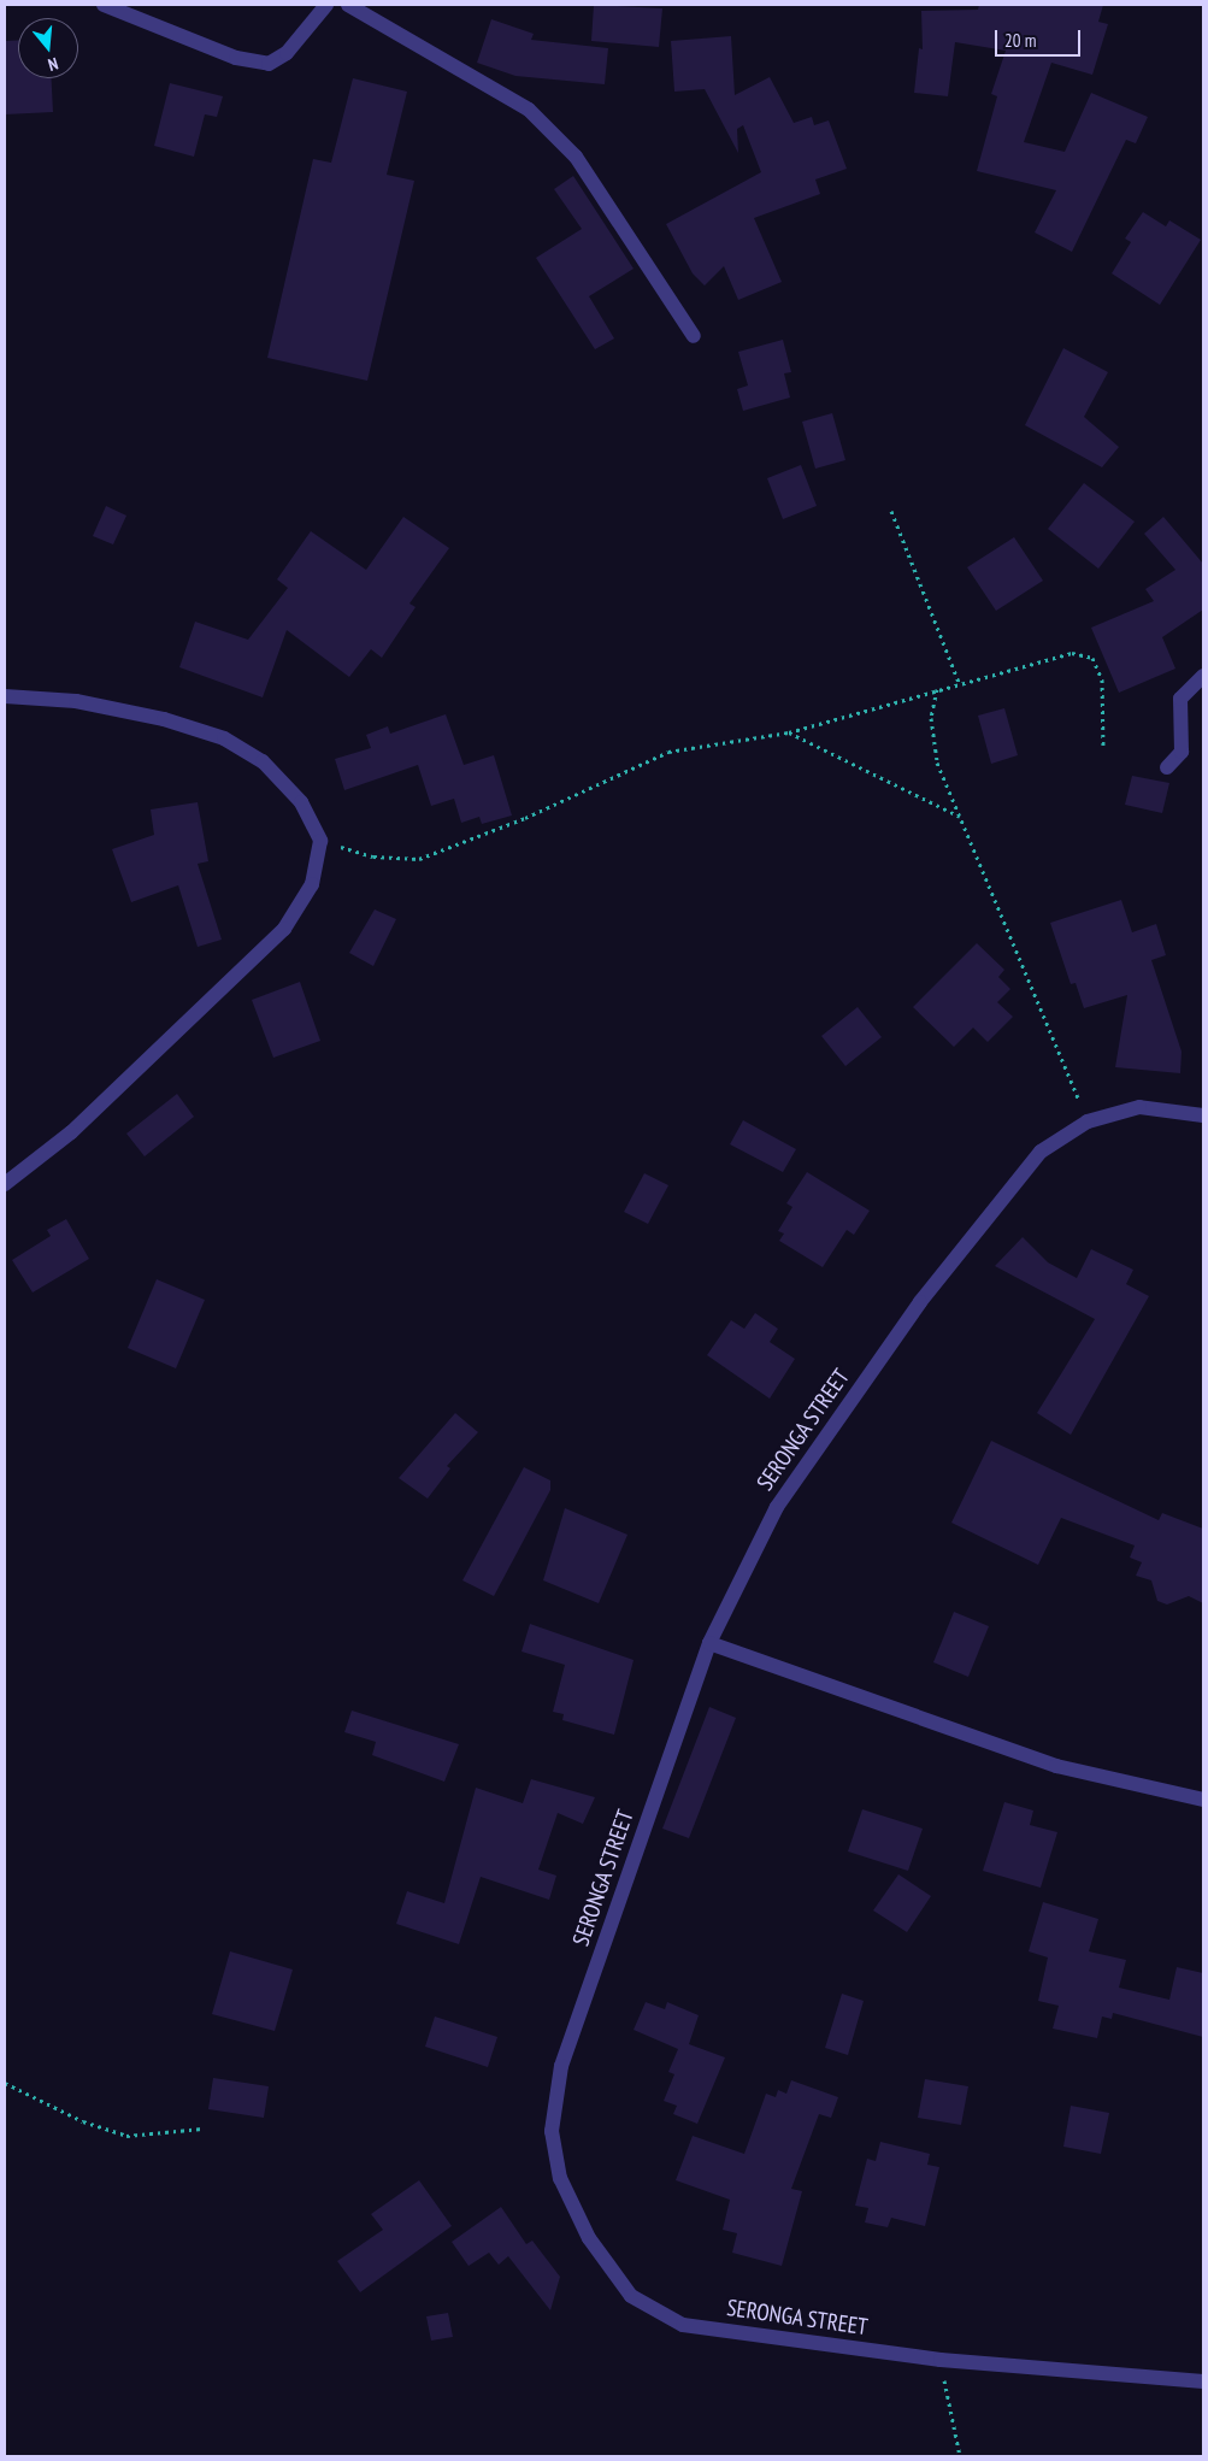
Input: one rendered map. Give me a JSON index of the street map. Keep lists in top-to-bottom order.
{
  "streets": {
    "street": ["SERONGA STREET"]
  },
  "scale_bar": "20 m",
  "north": "bottom"
}
